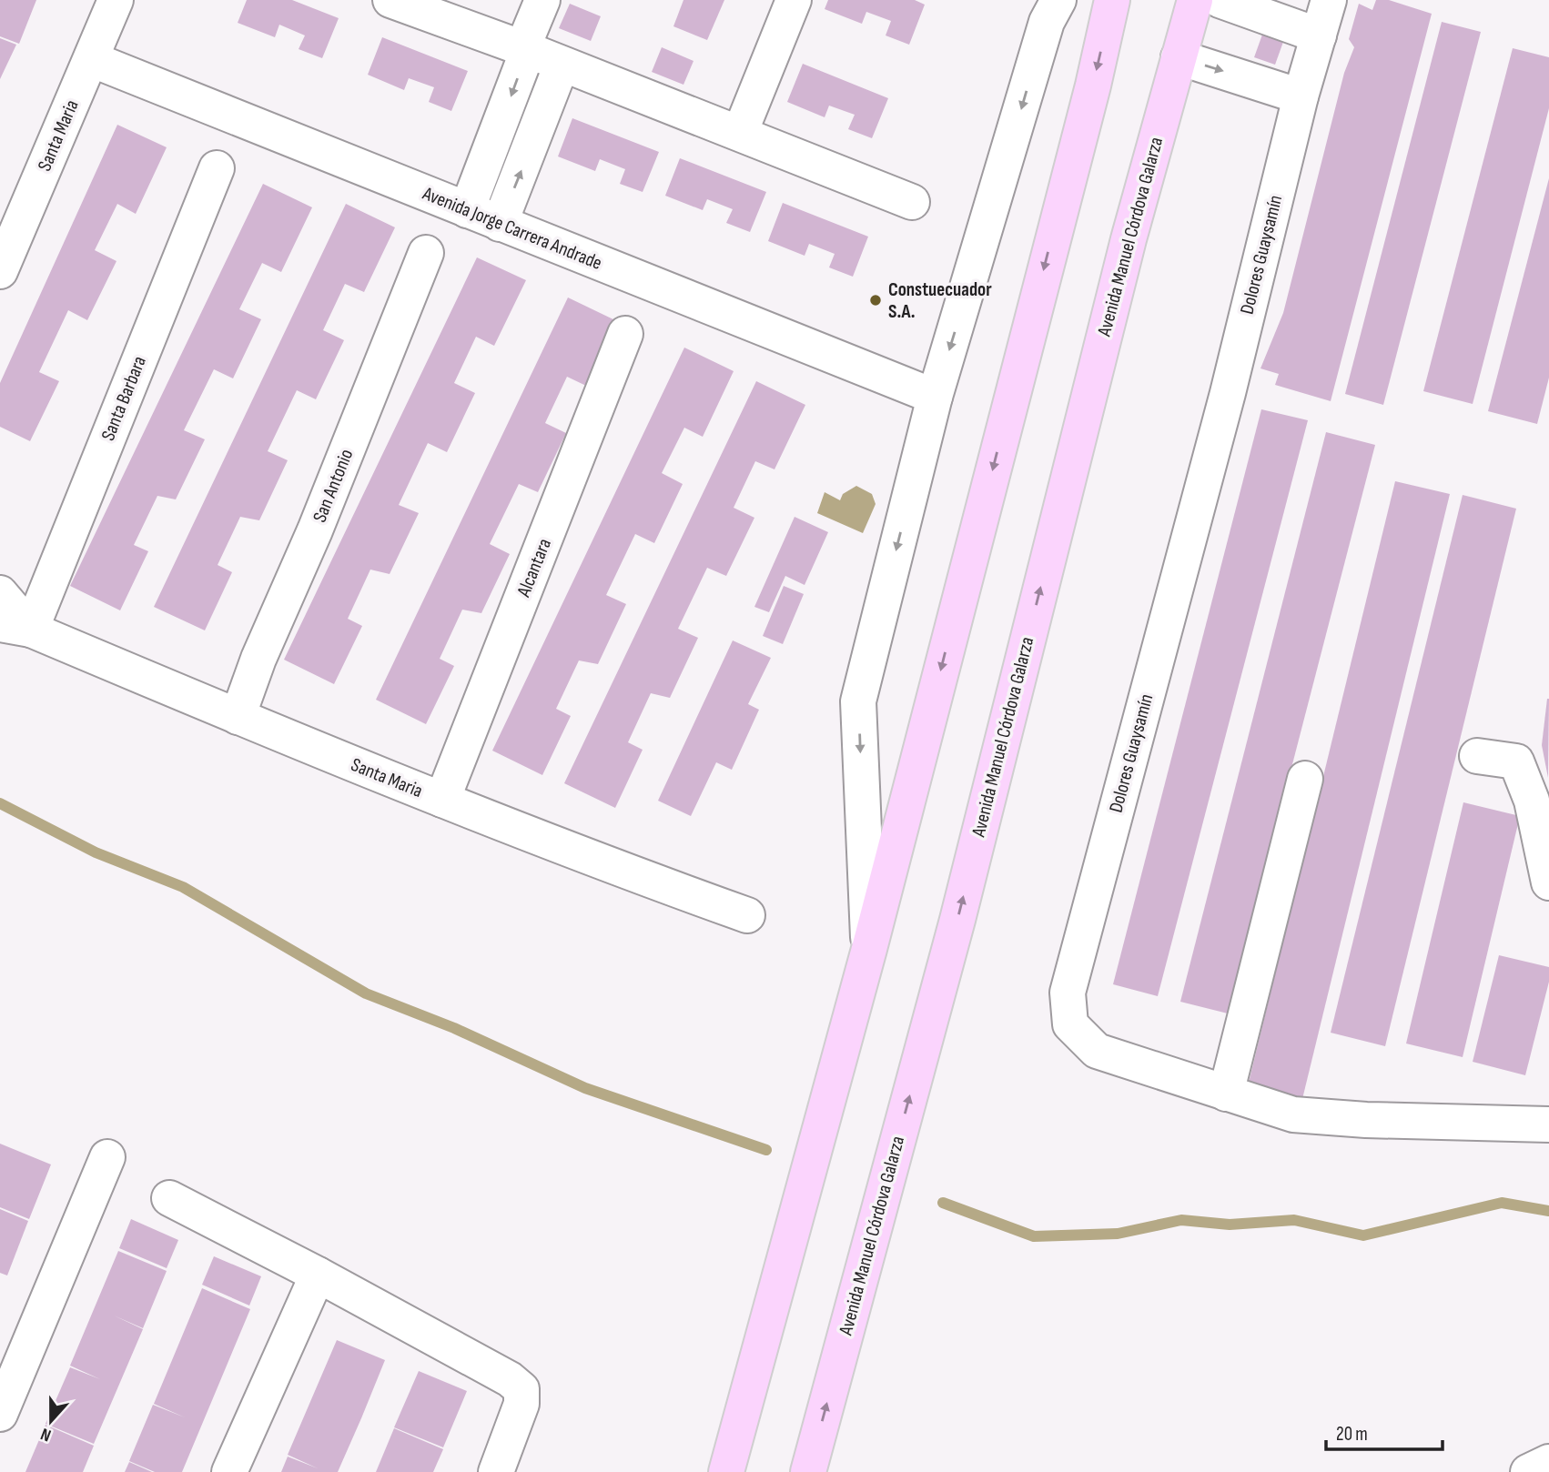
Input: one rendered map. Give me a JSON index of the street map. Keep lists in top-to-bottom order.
{
  "streets": {
    "main road": ["Avenida Manuel Córdova Galarza"],
    "street": [
      "Santa Maria",
      "Avenida Jorge Carrera Andrade",
      "Dolores Guaysamín",
      "Santa Barbara",
      "San Antonio",
      "Alcantara"
    ]
  },
  "crossings": [
    ["Santa Maria", "Avenida Jorge Carrera Andrade"],
    ["Santa Maria", "Santa Barbara"],
    ["Santa Maria", "San Antonio"],
    ["Santa Maria", "Alcantara"]
  ],
  "places": ["Constuecuador S.A."],
  "scale_bar": "20 m",
  "north": "bottom"
}
